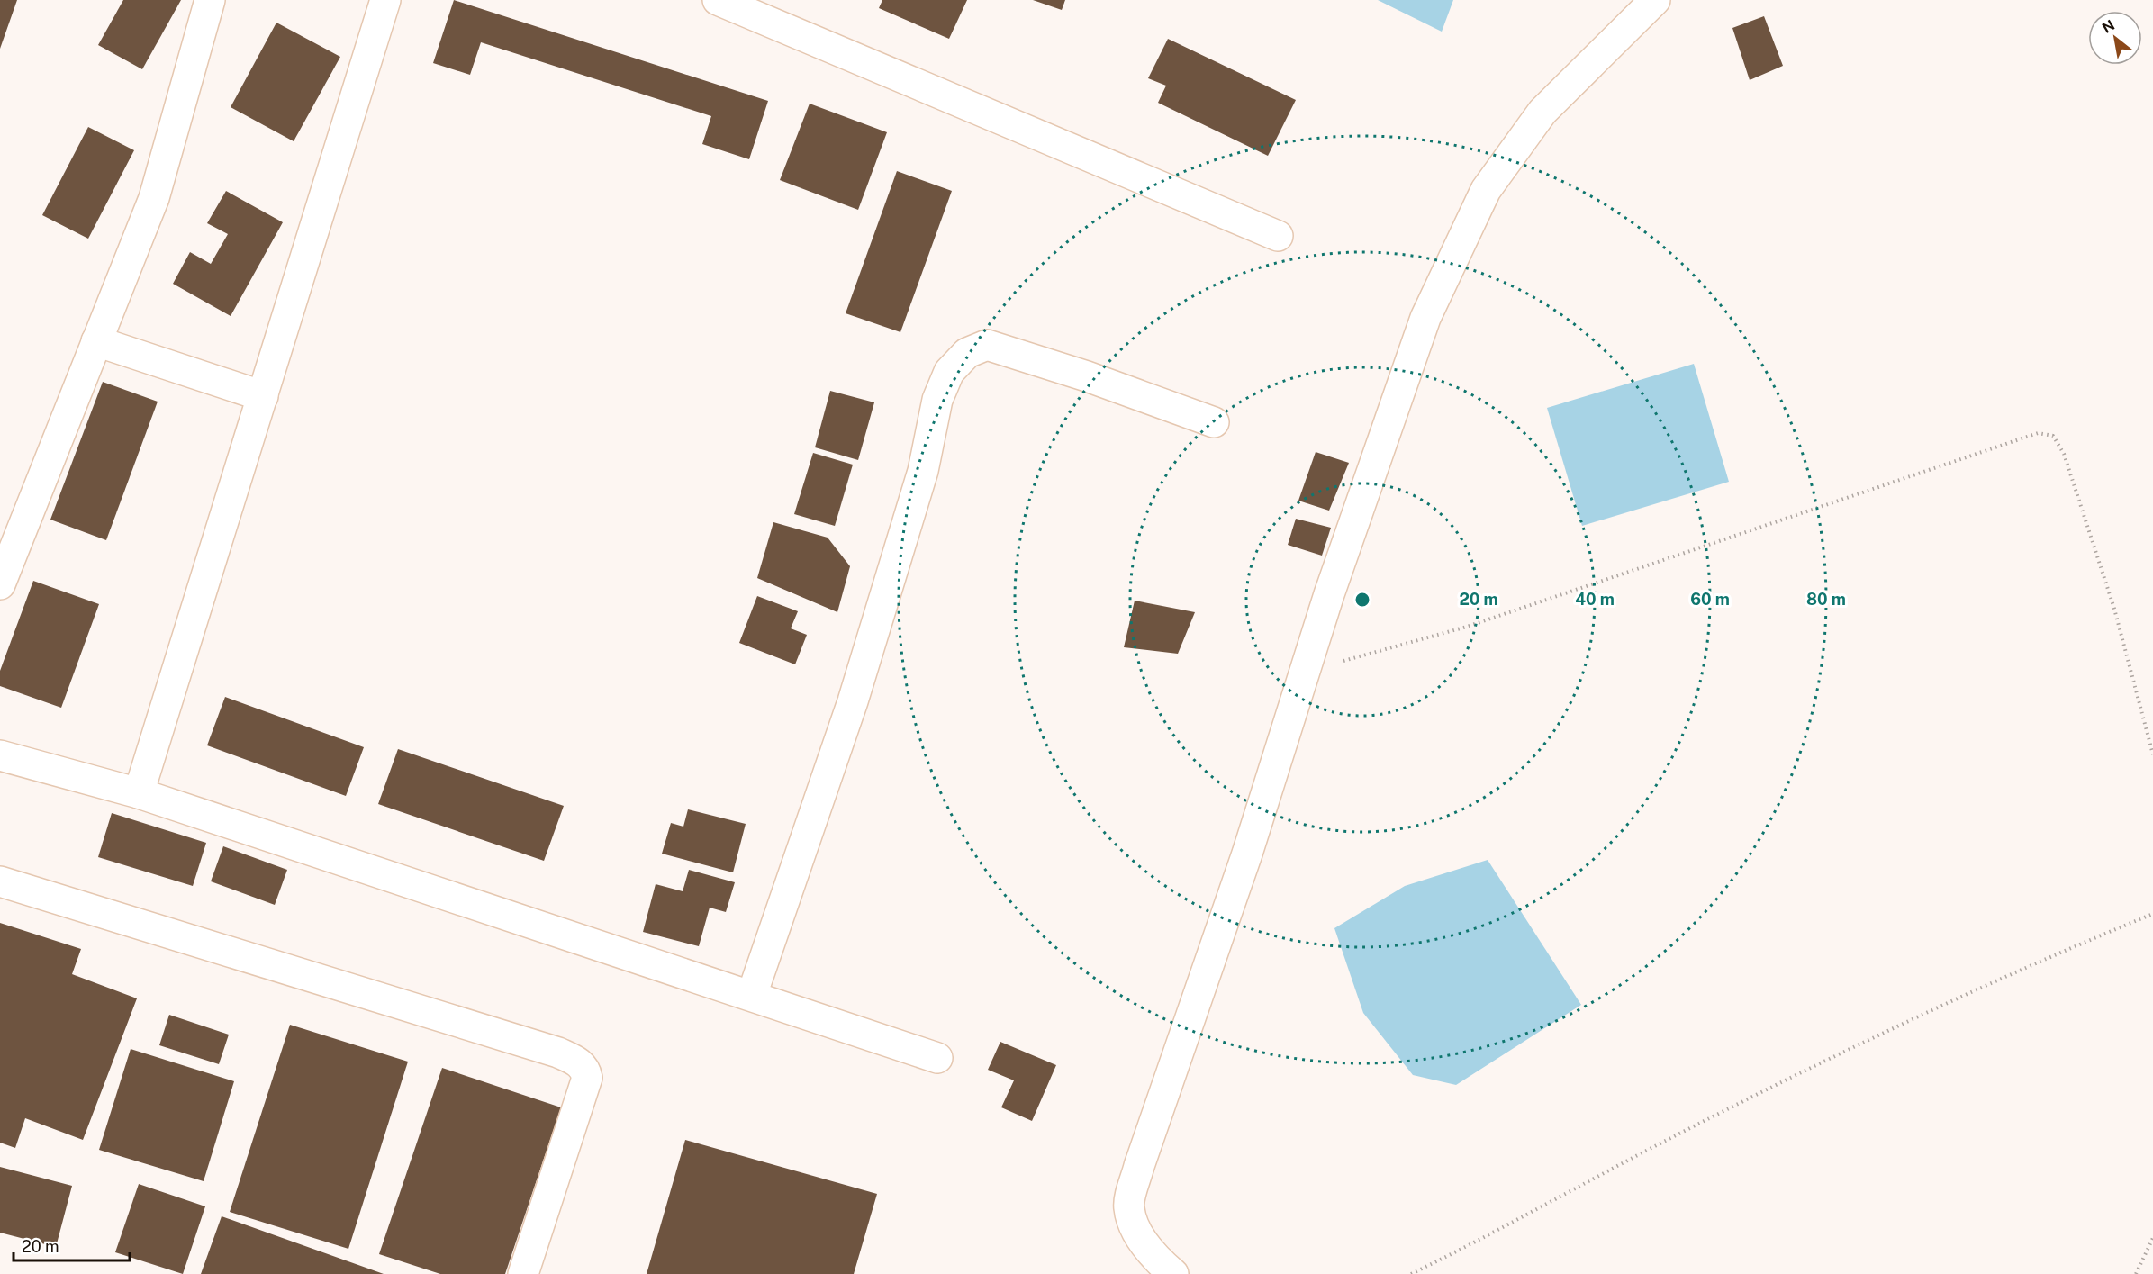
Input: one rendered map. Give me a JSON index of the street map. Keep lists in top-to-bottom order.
{
  "scale_bar": "20 m",
  "north": "top left",
  "rings": [
    "20 m",
    "40 m",
    "60 m",
    "80 m"
  ]
}
